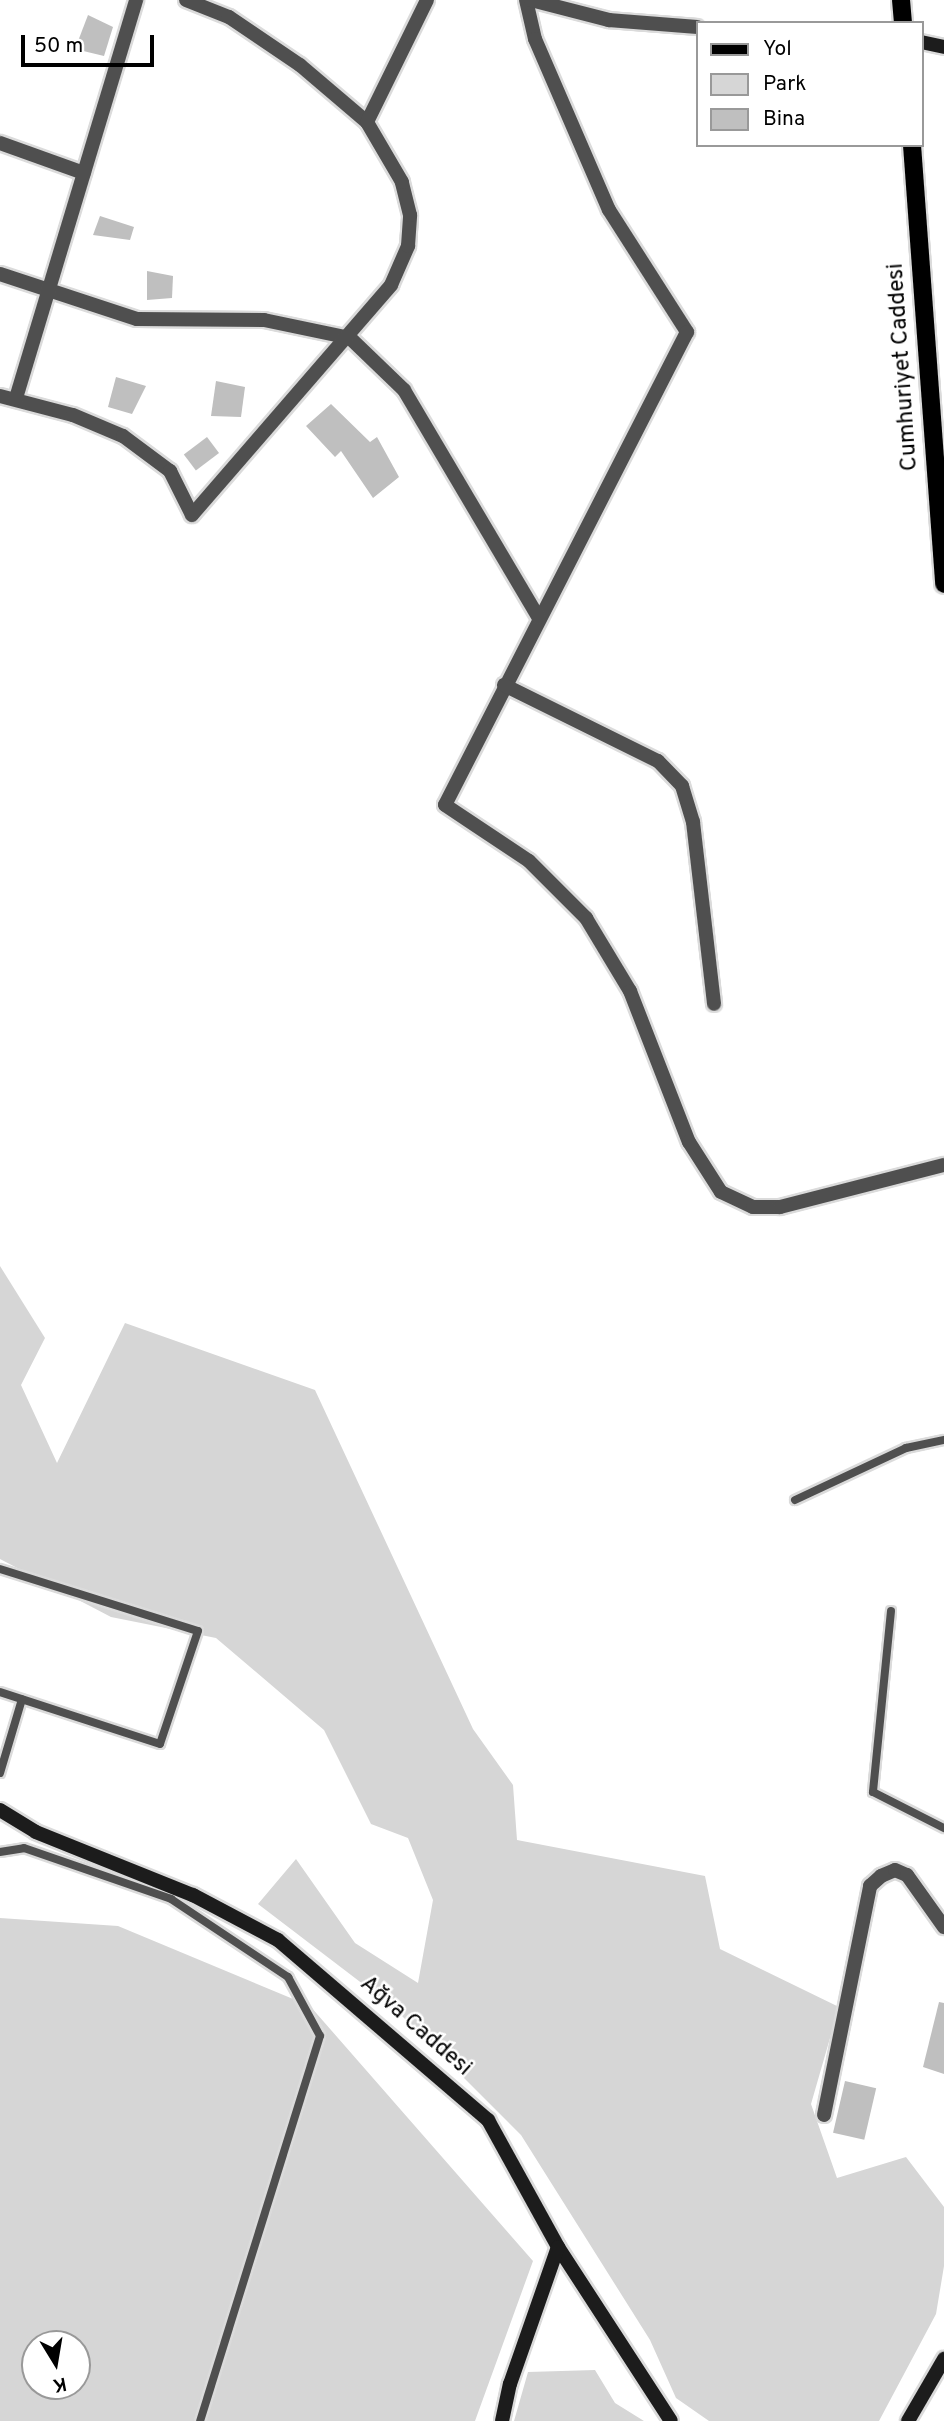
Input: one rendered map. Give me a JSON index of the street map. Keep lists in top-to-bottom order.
{
  "streets": {
    "main road": ["Cumhuriyet Caddesi"],
    "street": ["Ağva Caddesi"]
  },
  "legend": ["Yol", "Park", "Bina"],
  "scale_bar": "50 m",
  "north": "bottom"
}
